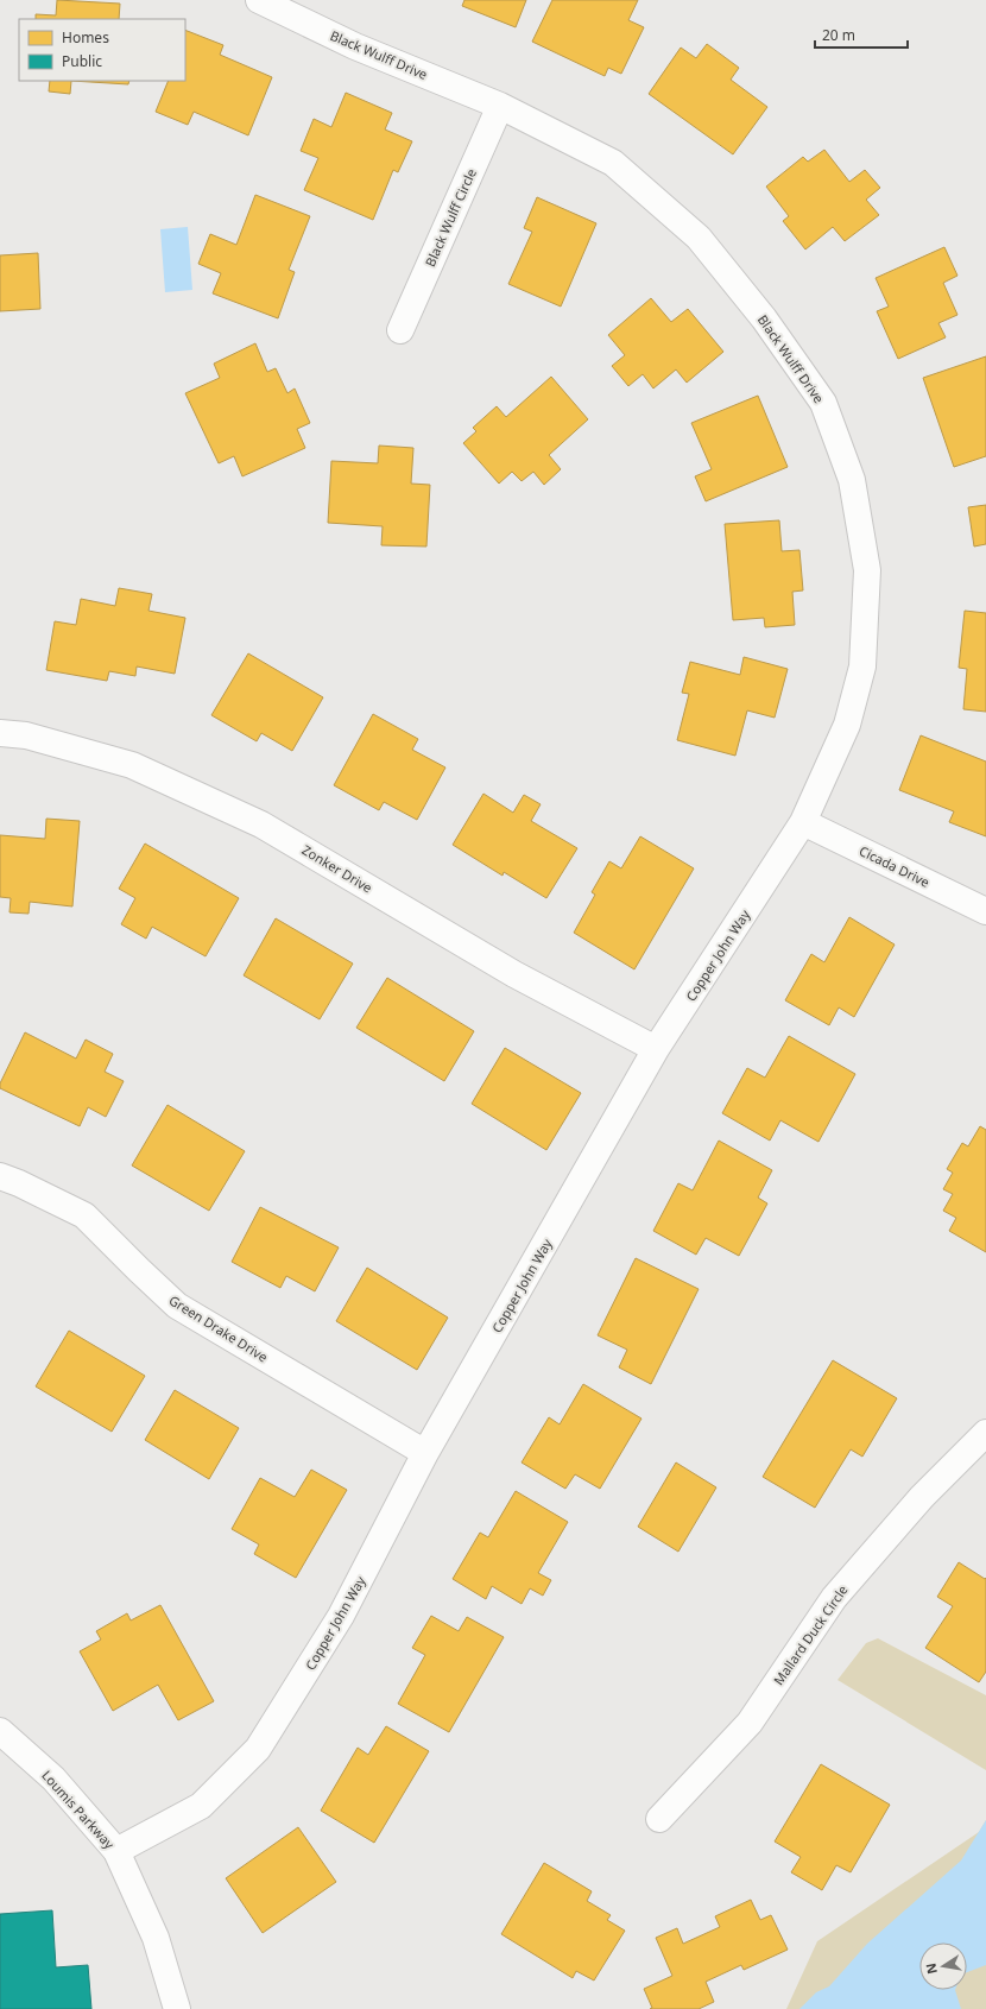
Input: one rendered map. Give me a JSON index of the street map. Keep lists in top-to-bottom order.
{
  "streets": {
    "street": [
      "Black Wulff Drive",
      "Black Wulff Circle",
      "Cicada Drive",
      "Zonker Drive",
      "Copper John Way",
      "Green Drake Drive",
      "Mallard Duck Circle",
      "Loumis Parkway"
    ]
  },
  "crossings": [
    ["Black Wulff Drive", "Black Wulff Circle"],
    ["Black Wulff Drive", "Copper John Way"],
    ["Cicada Drive", "Copper John Way"],
    ["Zonker Drive", "Copper John Way"],
    ["Copper John Way", "Green Drake Drive"],
    ["Copper John Way", "Loumis Parkway"]
  ],
  "legend": ["Homes", "Public"],
  "scale_bar": "20 m",
  "north": "left"
}
